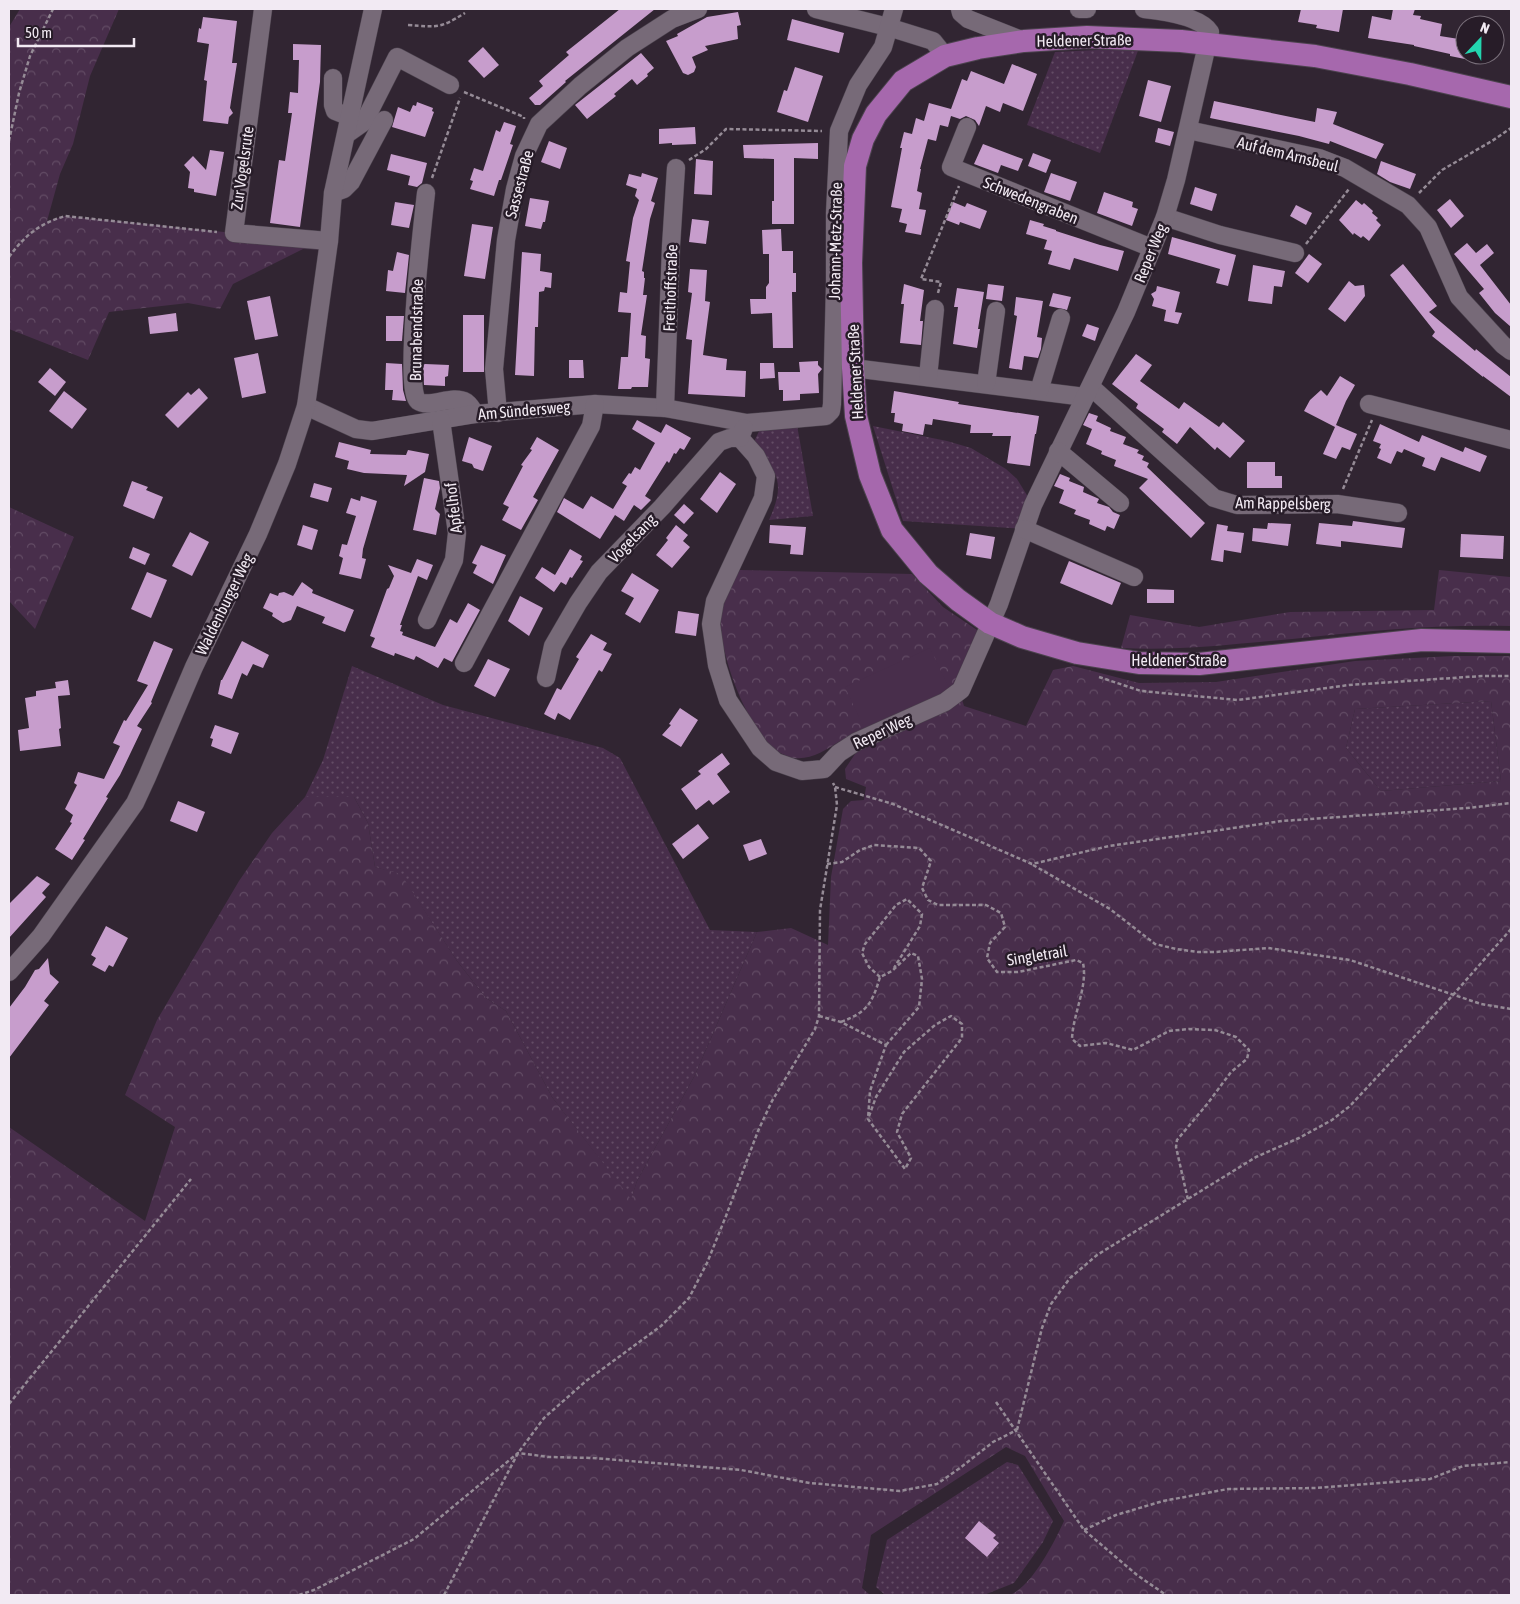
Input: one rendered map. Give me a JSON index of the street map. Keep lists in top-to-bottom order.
{
  "streets": {
    "main road": ["Heldener Straße"],
    "street": [
      "Auf dem Arnsbeul",
      "Zur Vogelsrute",
      "Sassestraße",
      "Schwedengraben",
      "Johann-Metz-Straße",
      "Reper Weg",
      "Freithoffstraße",
      "Brunabendstraße",
      "Am Sündersweg",
      "Am Rappelsberg",
      "Apfelhof",
      "Vogelsang",
      "Waldenburger Weg"
    ],
    "path": ["Singletrail"]
  },
  "crossings": [
    ["Heldener Straße", "Reper Weg"],
    ["Auf dem Arnsbeul", "Reper Weg"],
    ["Zur Vogelsrute", "Waldenburger Weg"],
    ["Sassestraße", "Am Sündersweg"],
    ["Schwedengraben", "Reper Weg"],
    ["Johann-Metz-Straße", "Am Sündersweg"],
    ["Johann-Metz-Straße", "Vogelsang"],
    ["Reper Weg", "Am Rappelsberg"],
    ["Freithoffstraße", "Am Sündersweg"],
    ["Brunabendstraße", "Am Sündersweg"],
    ["Am Sündersweg", "Apfelhof"],
    ["Am Sündersweg", "Vogelsang"],
    ["Am Sündersweg", "Waldenburger Weg"]
  ],
  "scale_bar": "50 m",
  "north": "top"
}
